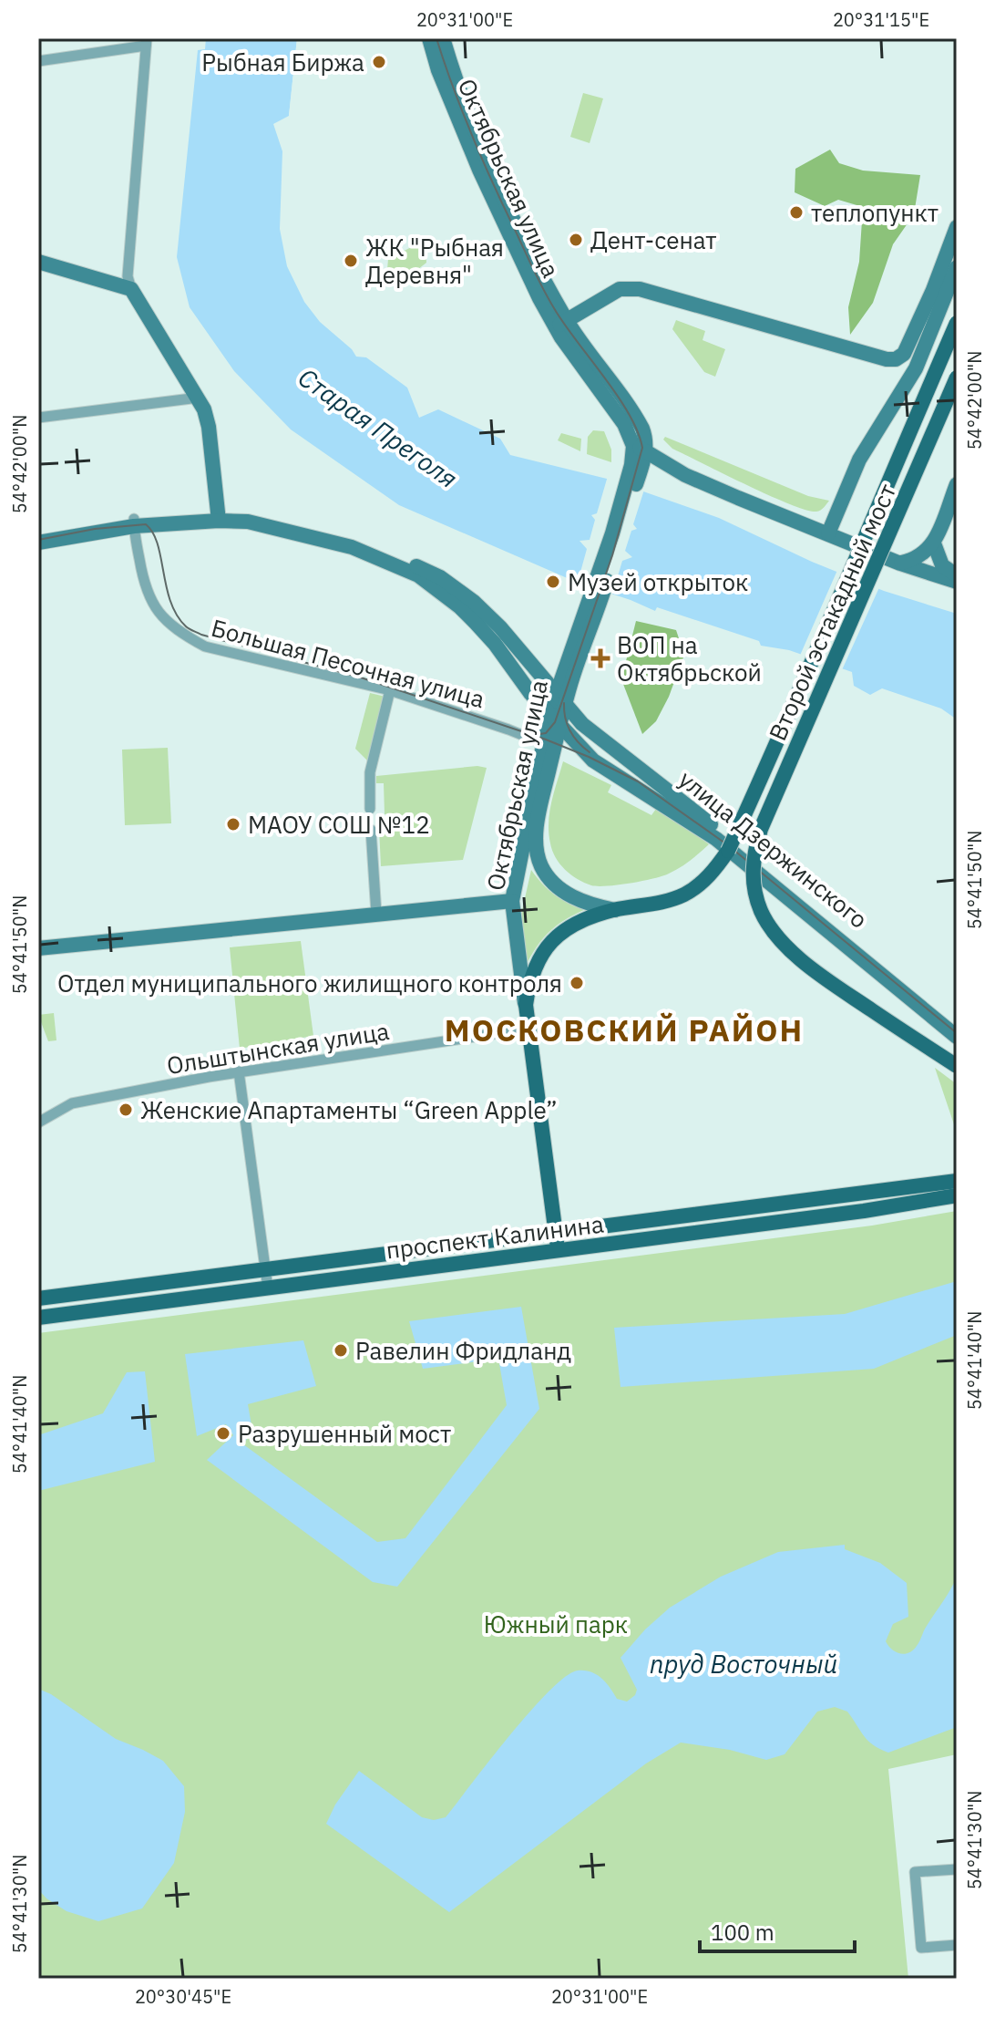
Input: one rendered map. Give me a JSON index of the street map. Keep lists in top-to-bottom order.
{
  "streets": {
    "main road": [
      "Октябрьская улица",
      "Второй эстакадный мост",
      "улица Дзержинского",
      "проспект Калинина"
    ],
    "street": ["Большая Песочная улица", "Ольштынская улица"]
  },
  "crossings": [
    ["Октябрьская улица", "Второй эстакадный мост"],
    ["Октябрьская улица", "Большая Песочная улица"],
    ["Октябрьская улица", "улица Дзержинского"],
    ["Октябрьская улица", "Ольштынская улица"],
    ["Октябрьская улица", "проспект Калинина"],
    ["Второй эстакадный мост", "улица Дзержинского"]
  ],
  "districts": ["МОСКОВСКИЙ РАЙОН"],
  "water": ["Старая Преголя", "пруд Восточный"],
  "parks": ["Южный парк"],
  "places": {
    "other": [
      "Рыбная Биржа",
      "теплопункт",
      "Дент-сенат",
      "ЖК \"Рыбная Деревня\"",
      "Музей открыток",
      "МАОУ СОШ №12",
      "Отдел муниципального жилищного контроля",
      "Женские Апартаменты “Green Apple”",
      "Равелин Фридланд",
      "Разрушенный мост"
    ],
    "health": ["ВОП на Октябрьской"]
  },
  "scale_bar": "100 m",
  "coordinates": [
    "20°31'00\"E",
    "20°31'15\"E",
    "54°42'00\"N",
    "54°41'50\"N",
    "54°41'40\"N",
    "54°41'30\"N",
    "20°30'45\"E"
  ]
}
